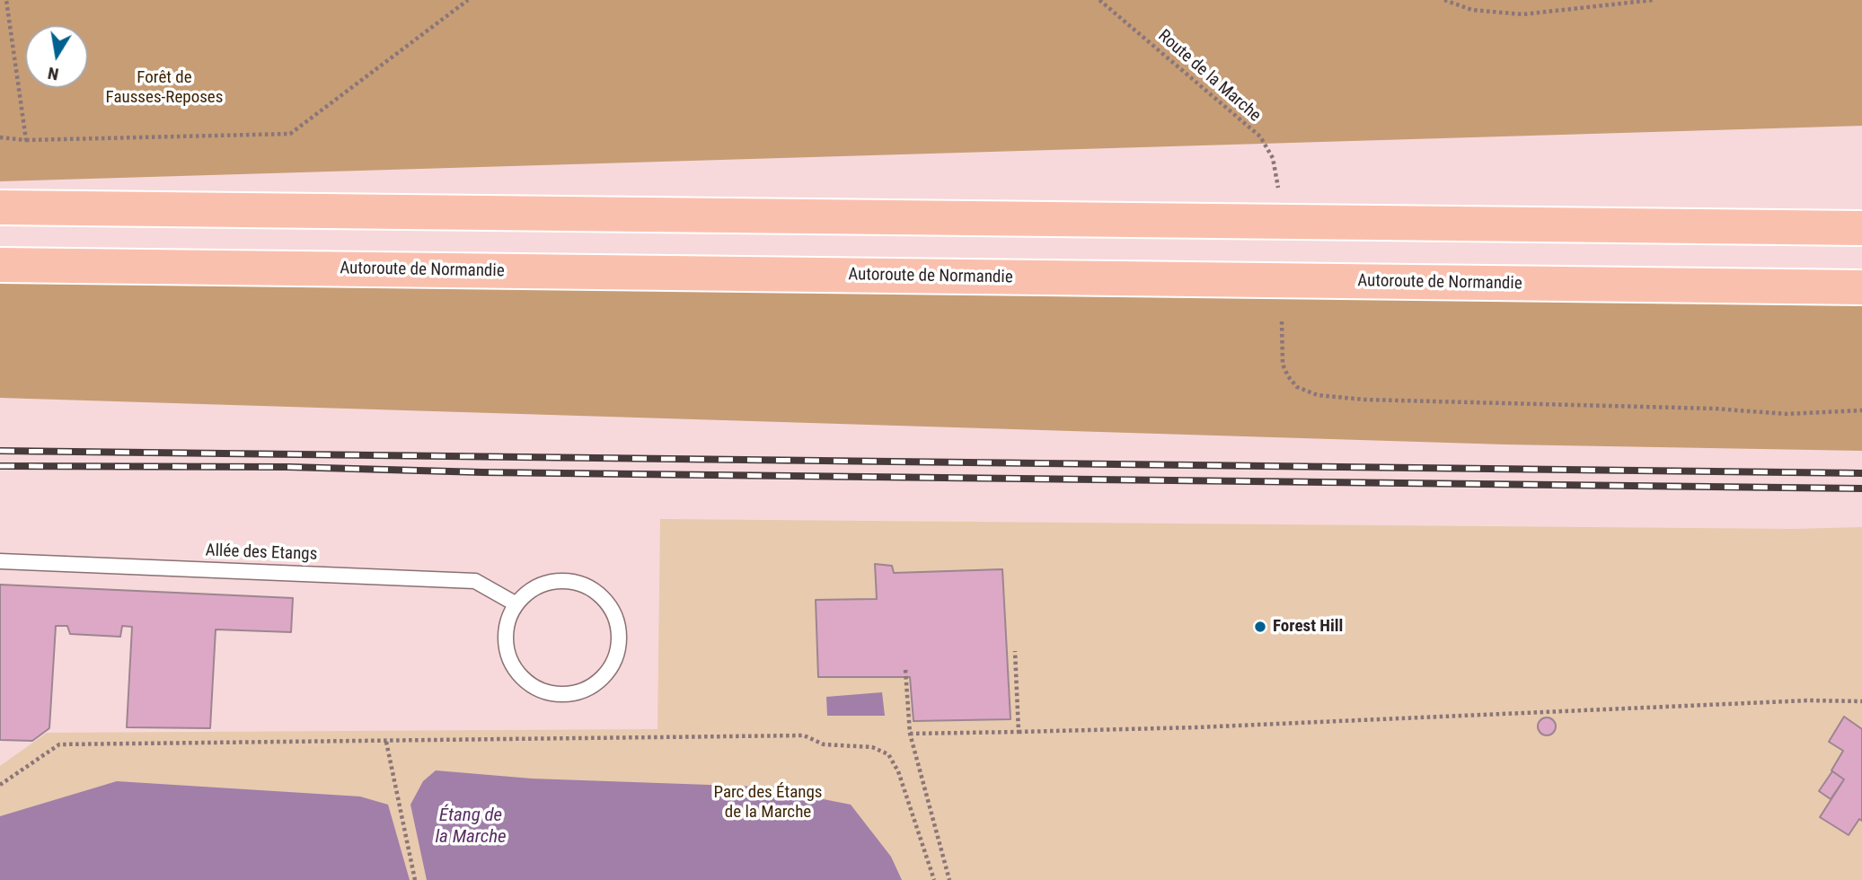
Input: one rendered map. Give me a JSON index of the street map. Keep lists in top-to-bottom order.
{
  "streets": {
    "highway": ["Autoroute de Normandie"],
    "lane": ["Allée des Etangs"],
    "path": ["Route de la Marche"]
  },
  "water": ["Étang de la Marche"],
  "parks": ["Forêt de Fausses-Reposes", "Parc des Étangs de la Marche"],
  "places": ["Forest Hill"],
  "north": "bottom"
}
